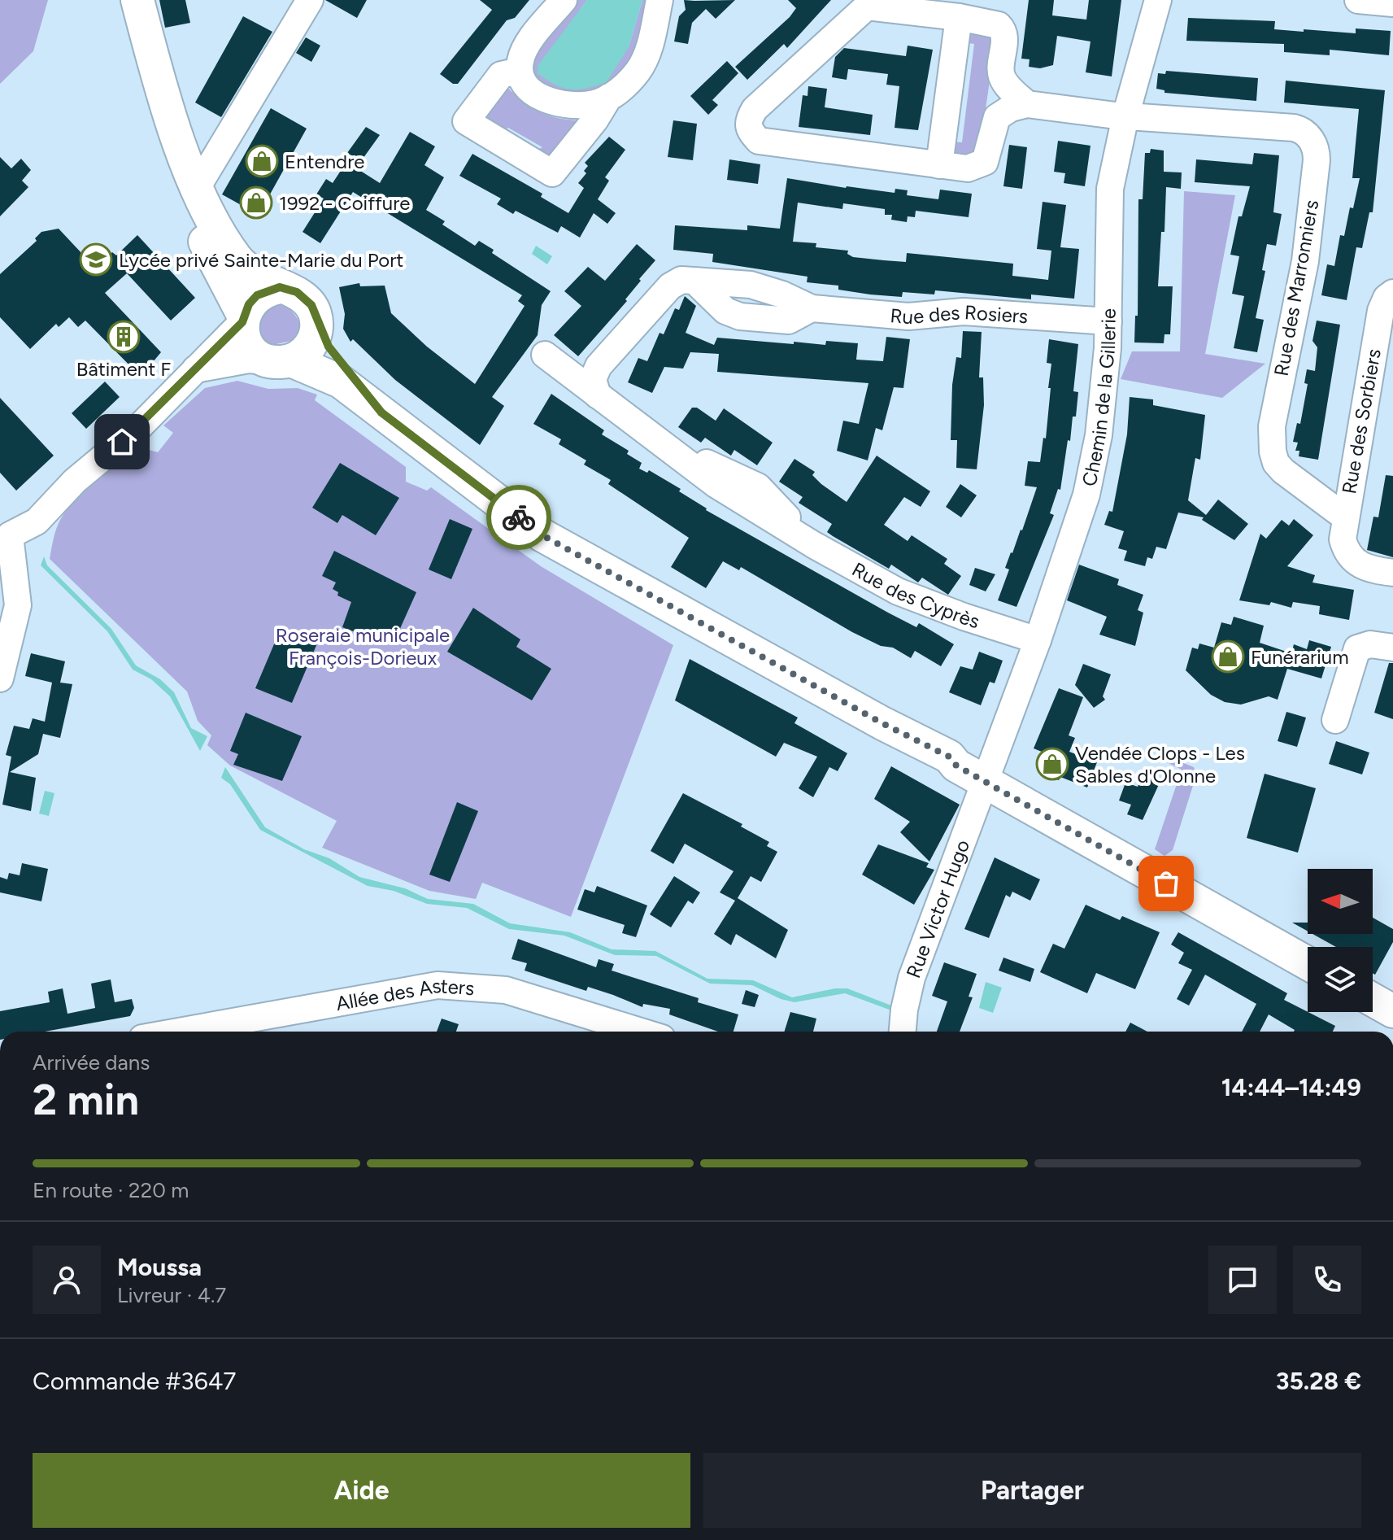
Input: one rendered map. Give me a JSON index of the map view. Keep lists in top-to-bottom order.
{
  "streets": {
    "street": [
      "Rue des Marronniers",
      "Rue des Rosiers",
      "Chemin de la Gillerie",
      "Rue des Sorbiers",
      "Rue des Cyprès",
      "Rue Victor Hugo",
      "Allée des Asters"
    ]
  },
  "crossings": [
    ["Rue des Marronniers", "Chemin de la Gillerie"],
    ["Rue des Marronniers", "Rue des Sorbiers"],
    ["Rue des Rosiers", "Chemin de la Gillerie"],
    ["Rue des Rosiers", "Rue des Cyprès"],
    ["Chemin de la Gillerie", "Rue des Cyprès"],
    ["Chemin de la Gillerie", "Rue Victor Hugo"]
  ],
  "parks": ["Roseraie municipale François-Dorieux"],
  "places": {
    "shop": [
      "Entendre",
      "1992 - Coiffure",
      "Funérarium",
      "Vendée Clops - Les Sables d'Olonne"
    ],
    "school or university": ["Lycée privé Sainte-Marie du Port"],
    "building": ["Bâtiment F"]
  },
  "north": "left",
  "page": {
    "heading": ["2 min", "Arrivée dans", "14:44–14:49"],
    "panel": [
      "Moussa",
      "Livreur · 4.7",
      "Commande #3647",
      "35.28 €"
    ],
    "bar": "En route · 220 m",
    "buttons": ["Aide", "Partager"]
  }
}
